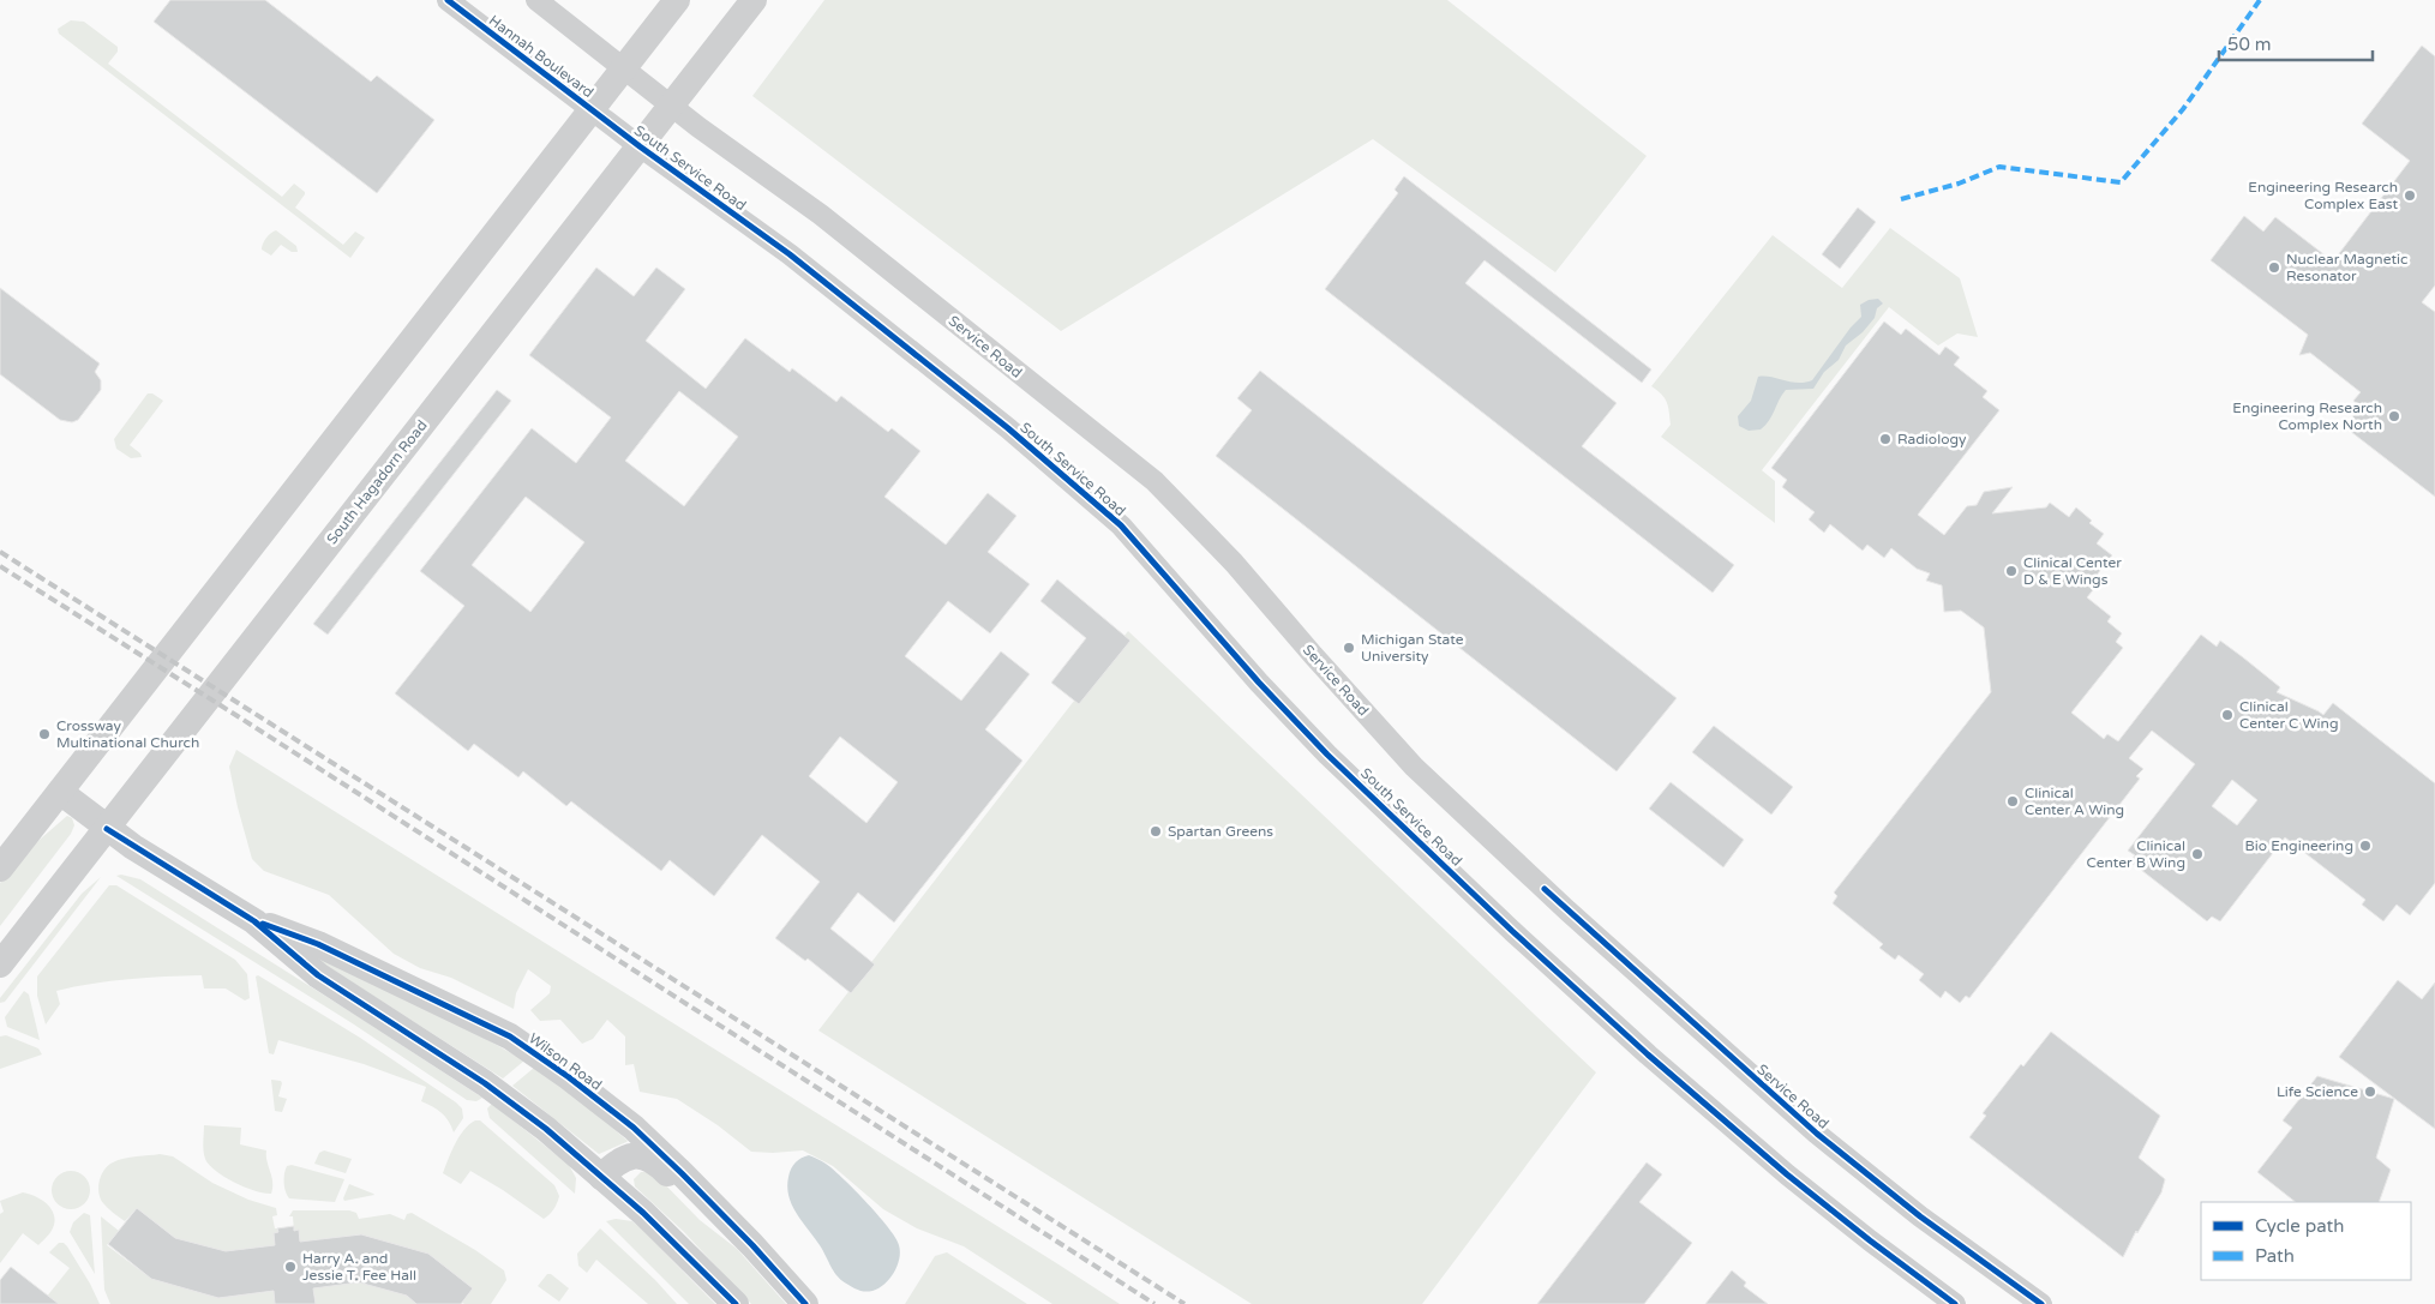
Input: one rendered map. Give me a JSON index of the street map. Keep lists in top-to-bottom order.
{
  "streets": {
    "street": [
      "Hannah Boulevard",
      "South Service Road",
      "Service Road",
      "South Hagadorn Road",
      "Wilson Road"
    ]
  },
  "crossings": [
    ["Hannah Boulevard", "South Service Road"],
    ["South Service Road", "South Hagadorn Road"],
    ["Service Road", "South Hagadorn Road"],
    ["South Hagadorn Road", "Wilson Road"]
  ],
  "places": [
    "Engineering Research Complex East",
    "Nuclear Magnetic Resonator",
    "Engineering Research Complex North",
    "Radiology",
    "Clinical Center D & E Wings",
    "Michigan State University",
    "Clinical Center C Wing",
    "Crossway Multinational Church",
    "Clinical Center A Wing",
    "Spartan Greens",
    "Bio Engineering",
    "Clinical Center B Wing",
    "Life Science",
    "Harry A. and Jessie T. Fee Hall"
  ],
  "legend": ["Cycle path", "Path"],
  "scale_bar": "50 m"
}
